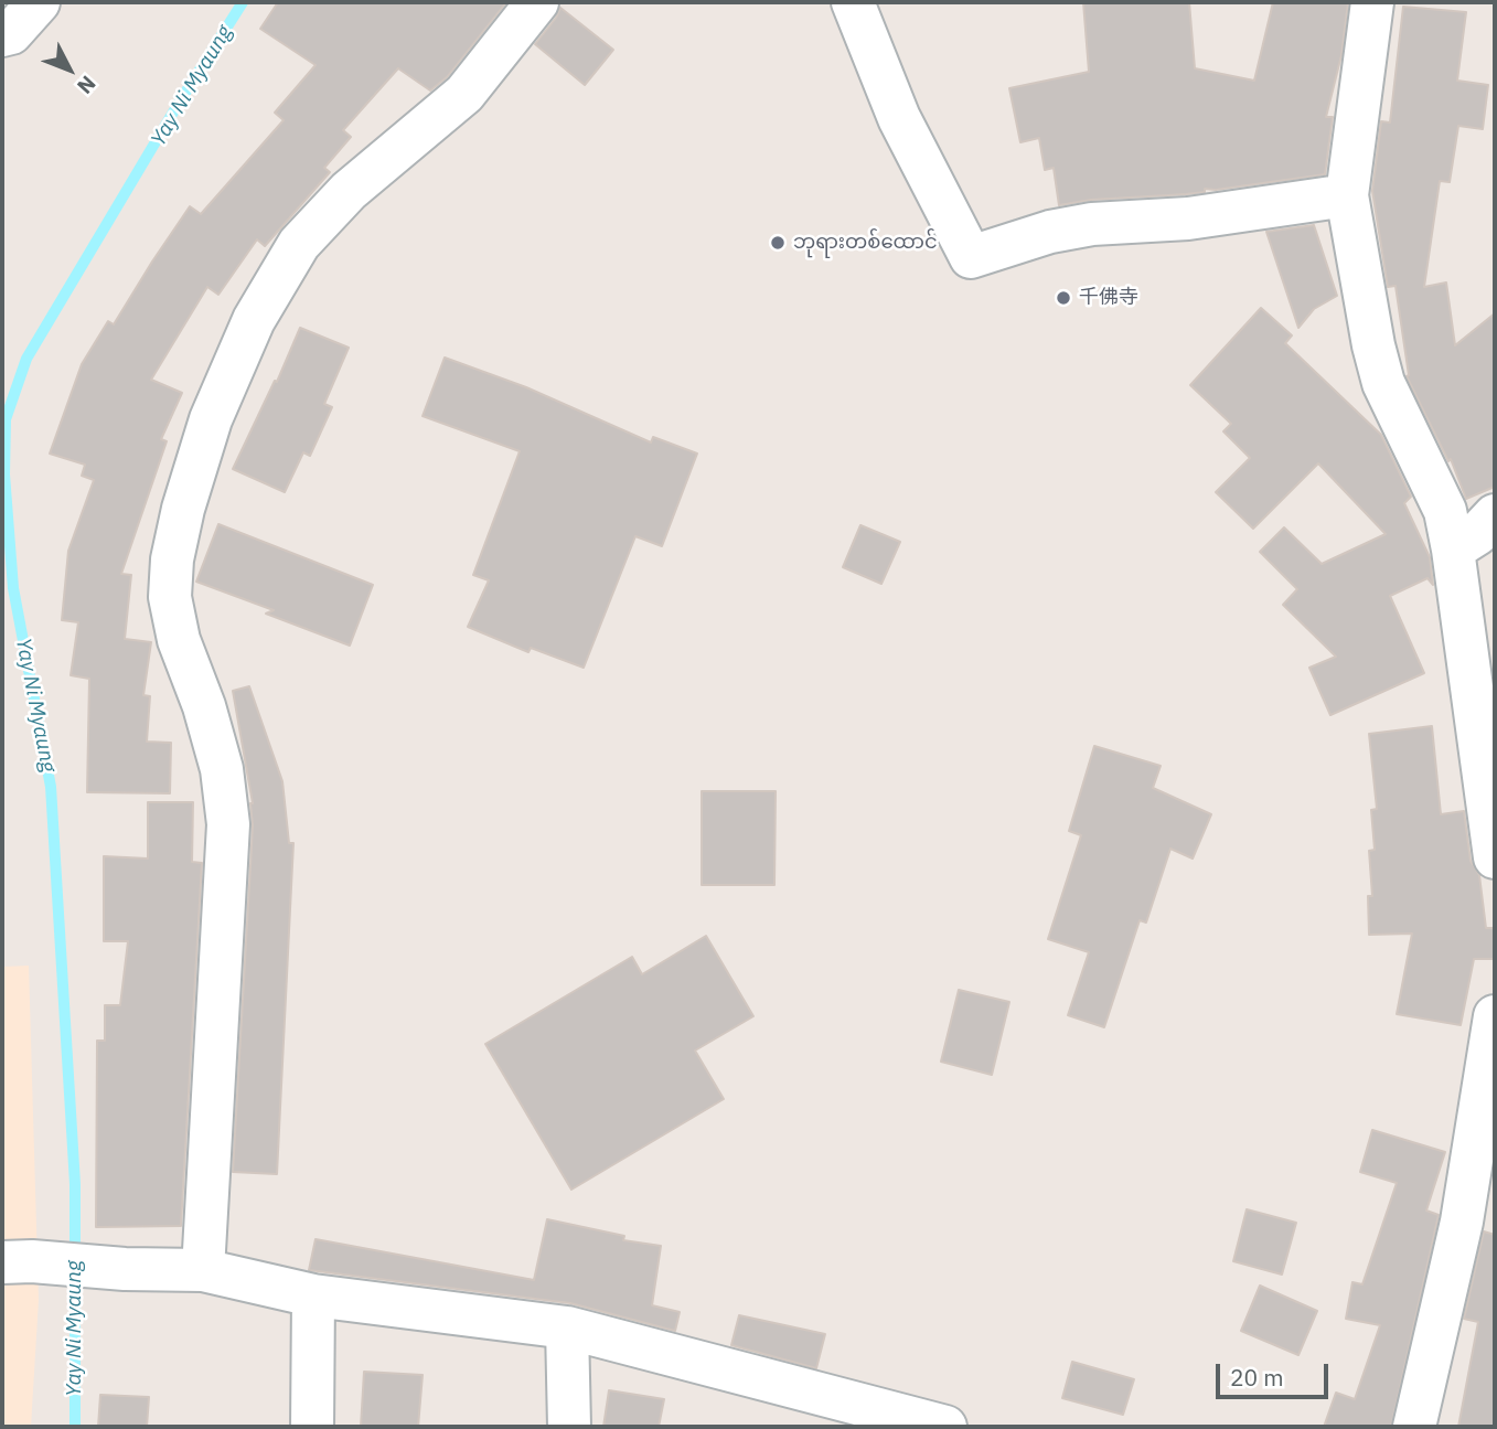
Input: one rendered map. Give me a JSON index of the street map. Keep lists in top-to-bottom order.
{
  "water": ["Yay Ni Myaung"],
  "places": ["ဘုရားတစ်ထောင်", "千佛寺"],
  "scale_bar": "20 m",
  "north": "bottom right"
}
